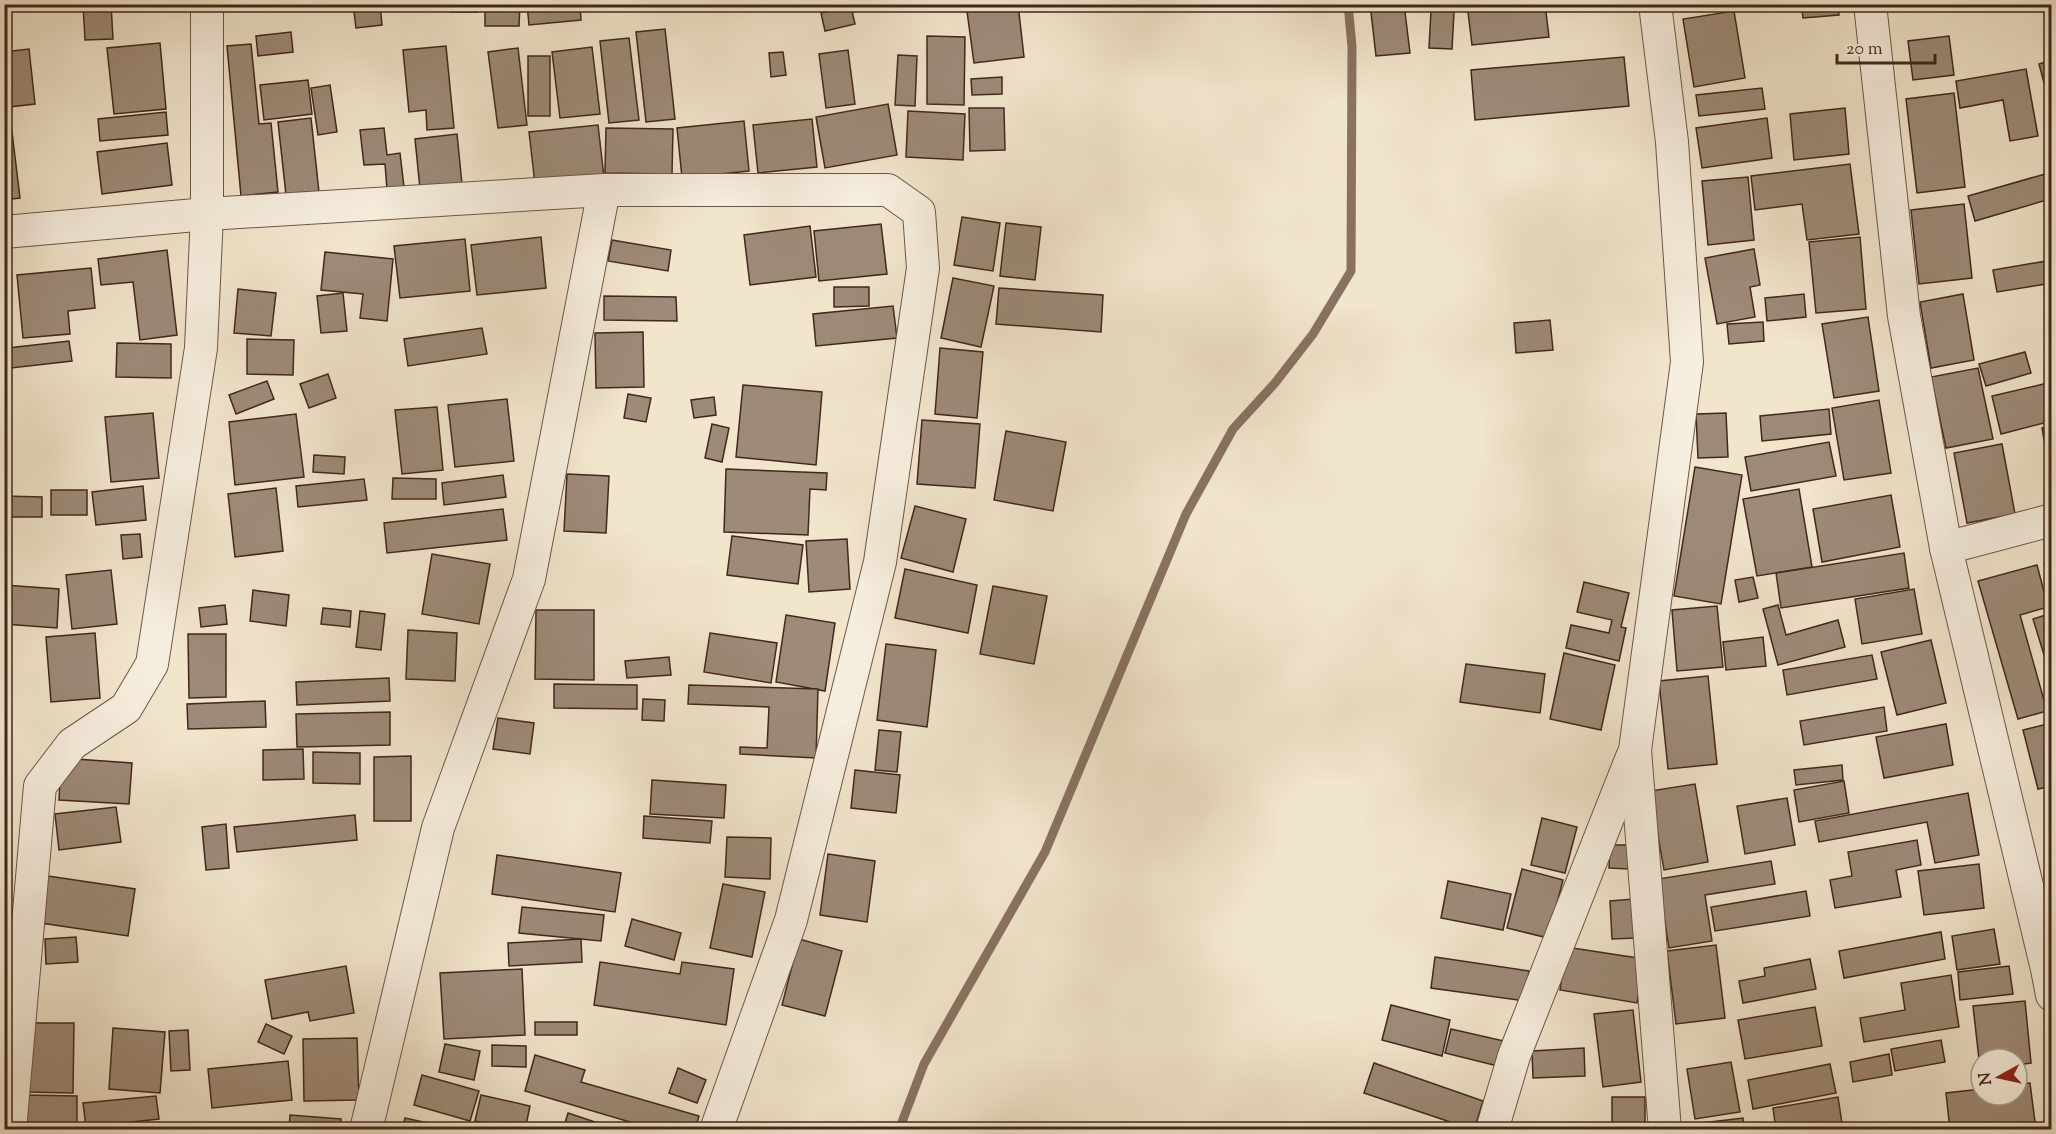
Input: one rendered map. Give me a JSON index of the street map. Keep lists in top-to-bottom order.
{
  "scale_bar": "20 m",
  "north": "left"
}
